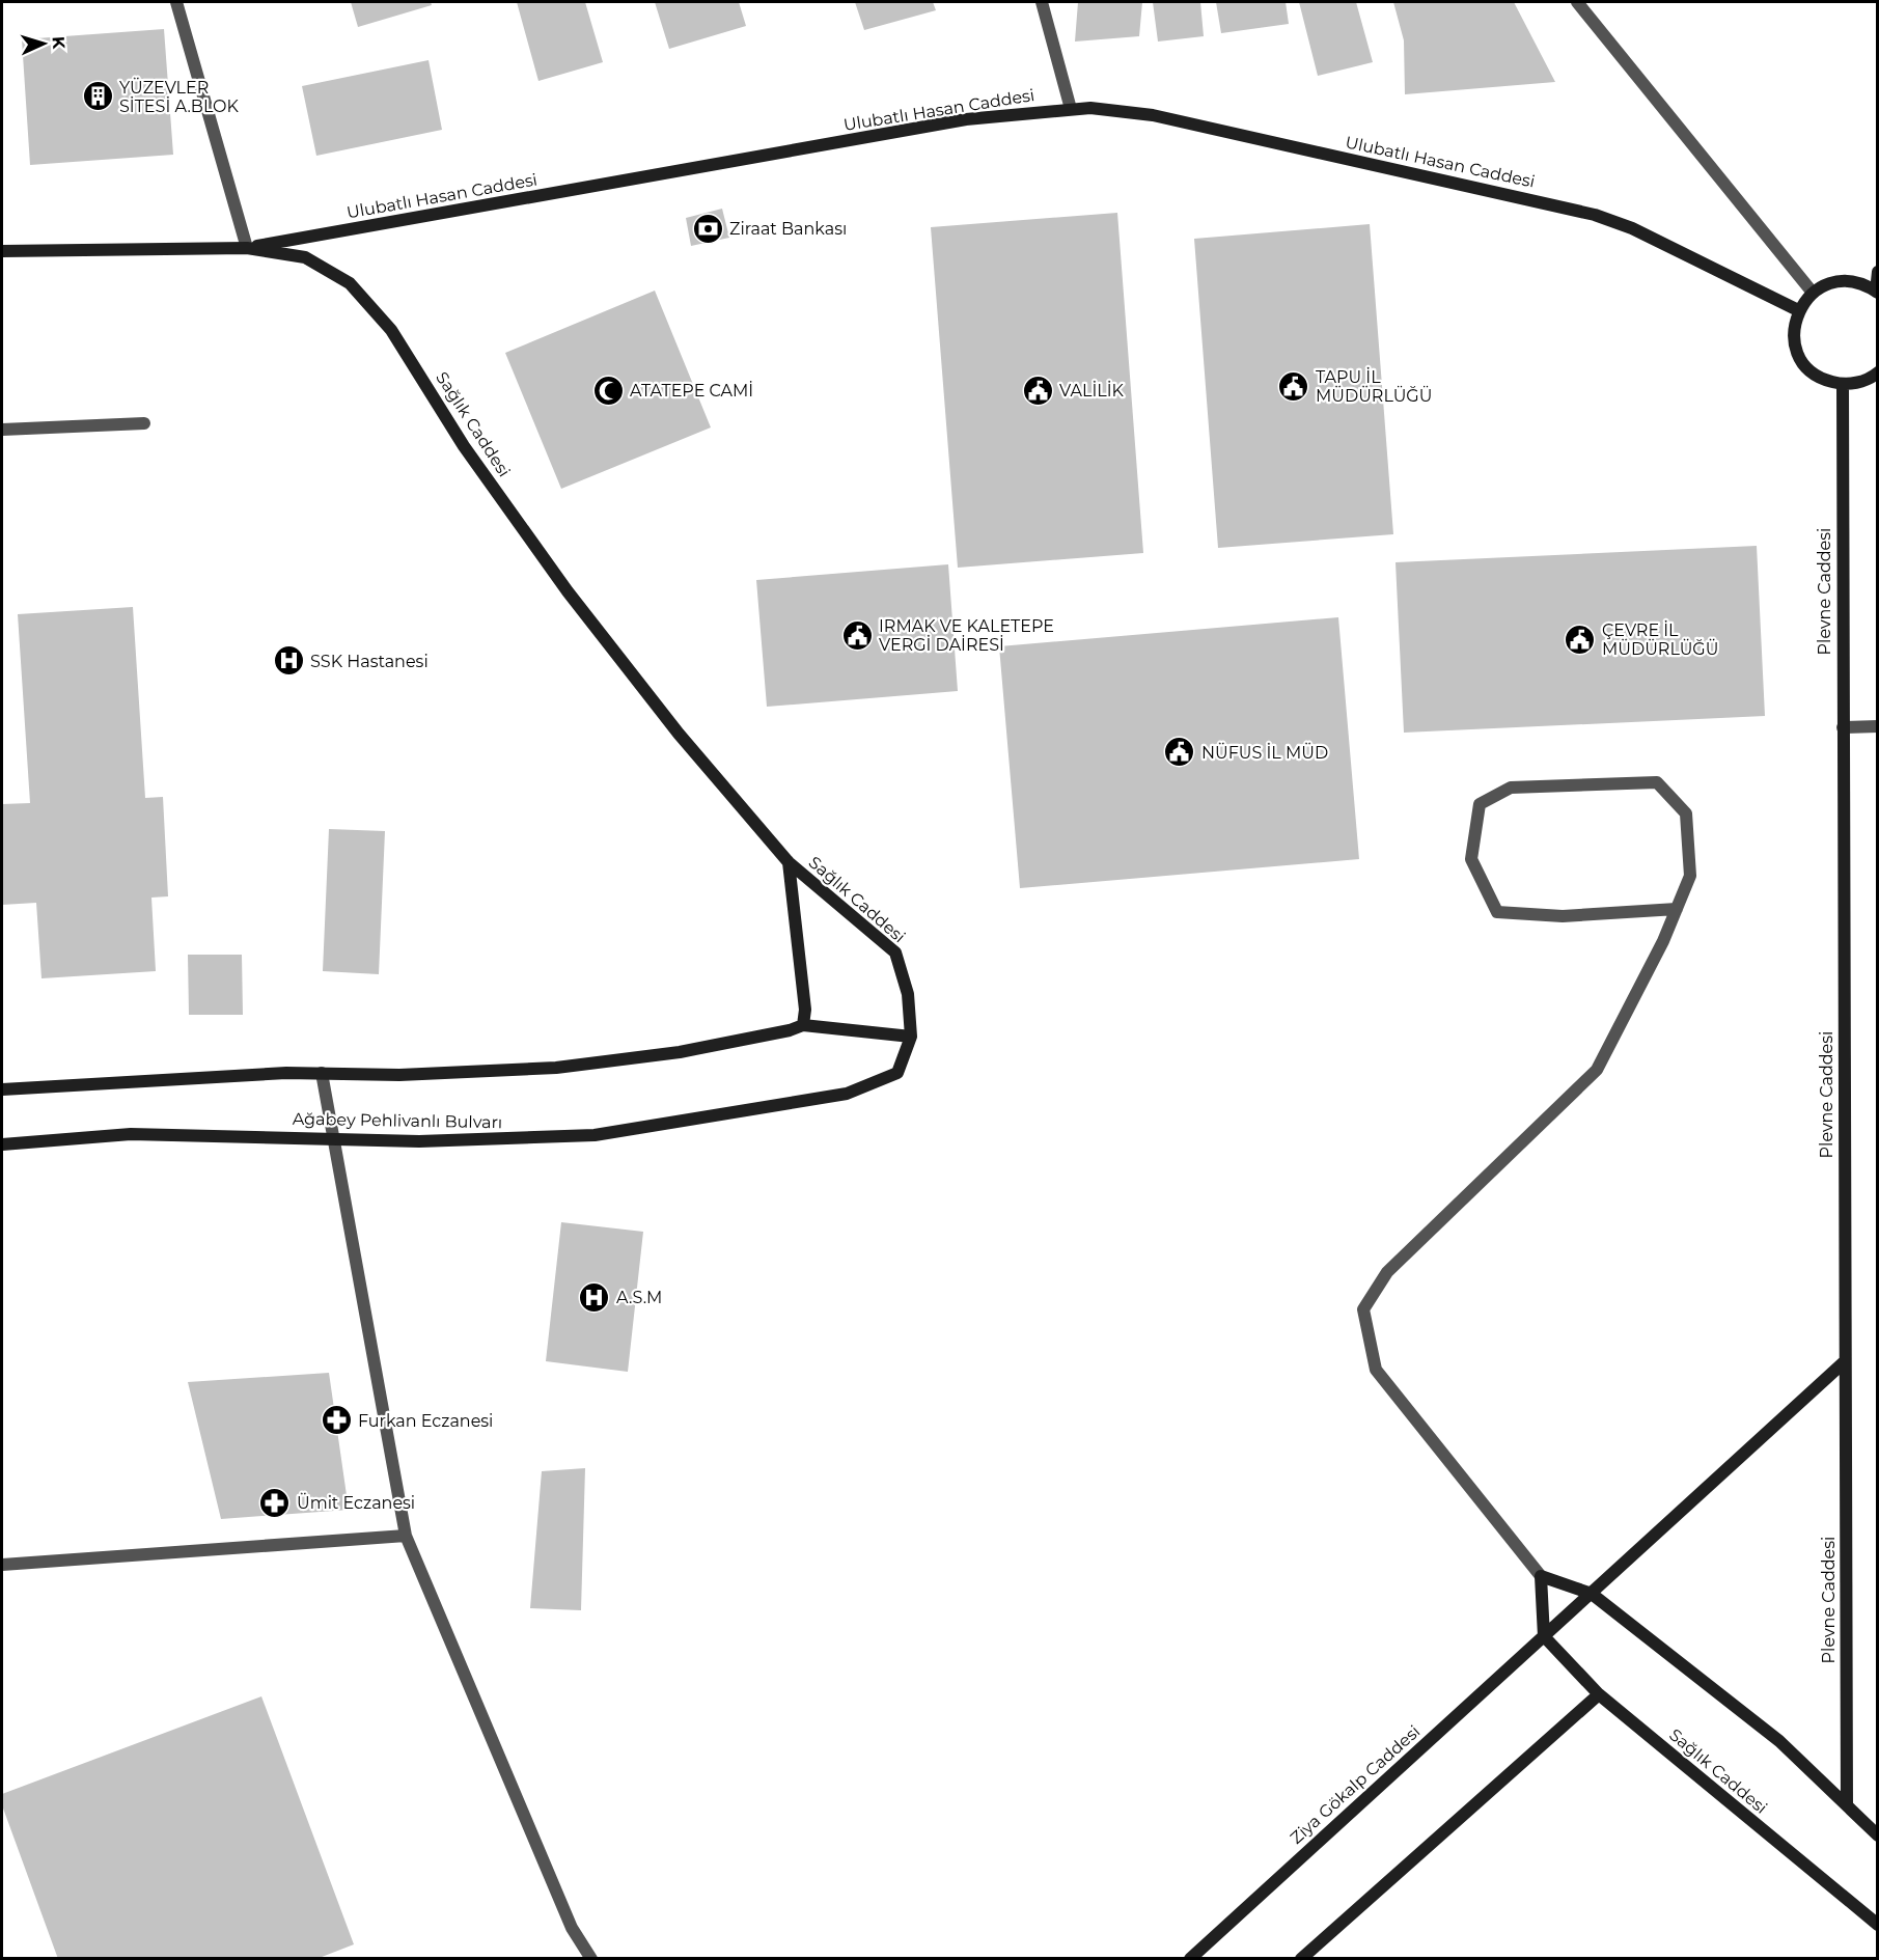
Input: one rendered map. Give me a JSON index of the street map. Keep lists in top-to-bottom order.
{
  "streets": {
    "street": [
      "Ulubatlı Hasan Caddesi",
      "Sağlık Caddesi",
      "Plevne Caddesi",
      "Ağabey Pehlivanlı Bulvarı",
      "Ziya Gökalp Caddesi"
    ]
  },
  "crossings": [
    ["Ulubatlı Hasan Caddesi", "Sağlık Caddesi"],
    ["Sağlık Caddesi", "Ağabey Pehlivanlı Bulvarı"],
    ["Sağlık Caddesi", "Ziya Gökalp Caddesi"]
  ],
  "places": {
    "building": ["YÜZEVLER SİTESİ A.BLOK"],
    "bank": ["Ziraat Bankası"],
    "public building": [
      "TAPU İL MÜDÜRLÜĞÜ",
      "VALİLİK",
      "IRMAK VE KALETEPE VERGİ DAİRESİ",
      "ÇEVRE İL MÜDÜRLÜĞÜ",
      "NÜFUS İL MÜD"
    ],
    "mosque": ["ATATEPE CAMİ"],
    "hospital": ["SSK Hastanesi", "A.S.M"],
    "pharmacy": ["Furkan Eczanesi", "Ümit Eczanesi"]
  },
  "north": "right"
}
